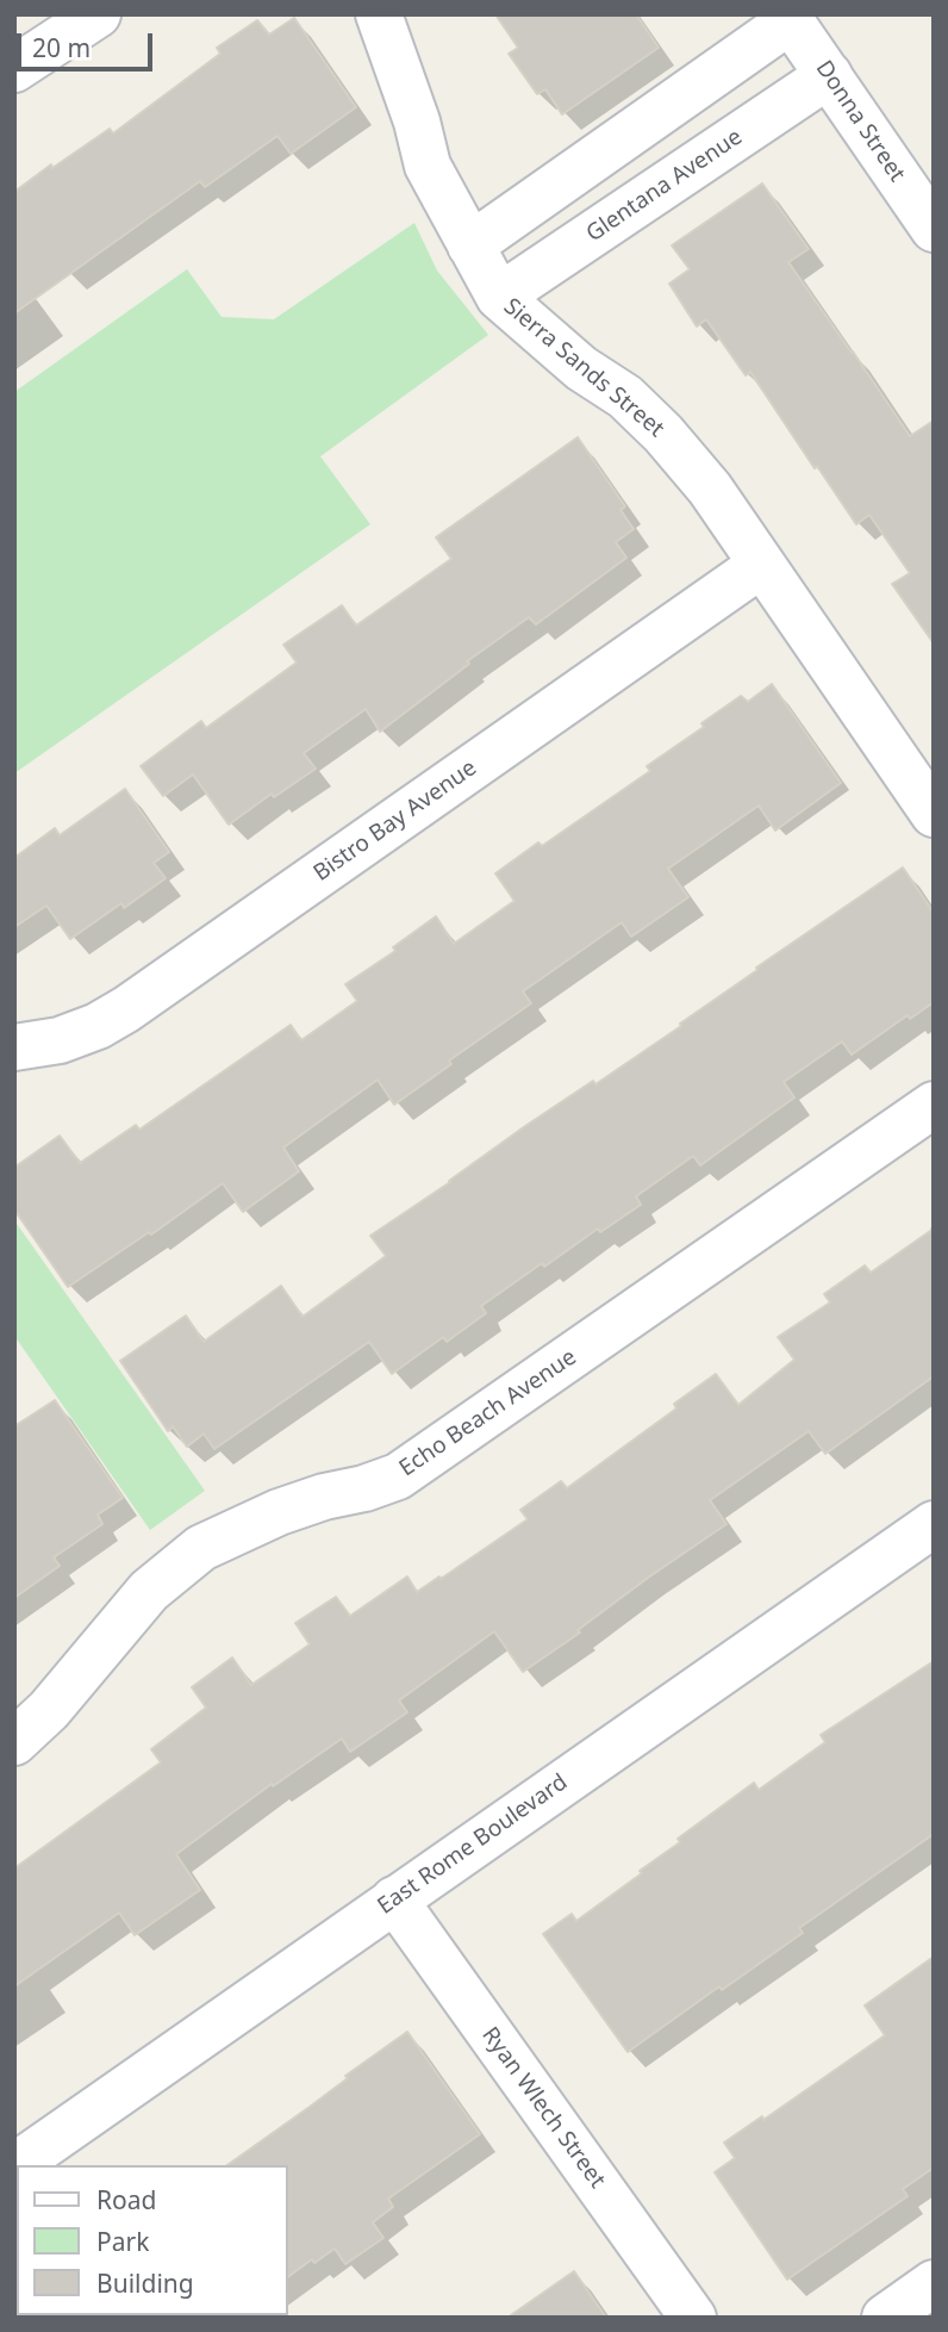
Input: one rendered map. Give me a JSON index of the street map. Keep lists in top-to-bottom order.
{
  "streets": {
    "street": [
      "Donna Street",
      "Glentana Avenue",
      "Sierra Sands Street",
      "Bistro Bay Avenue",
      "Echo Beach Avenue",
      "East Rome Boulevard",
      "Ryan Wlech Street"
    ]
  },
  "crossings": [
    ["Donna Street", "Glentana Avenue"],
    ["Glentana Avenue", "Sierra Sands Street"],
    ["Sierra Sands Street", "Bistro Bay Avenue"],
    ["East Rome Boulevard", "Ryan Wlech Street"]
  ],
  "legend": ["Road", "Park", "Building"],
  "scale_bar": "20 m"
}
